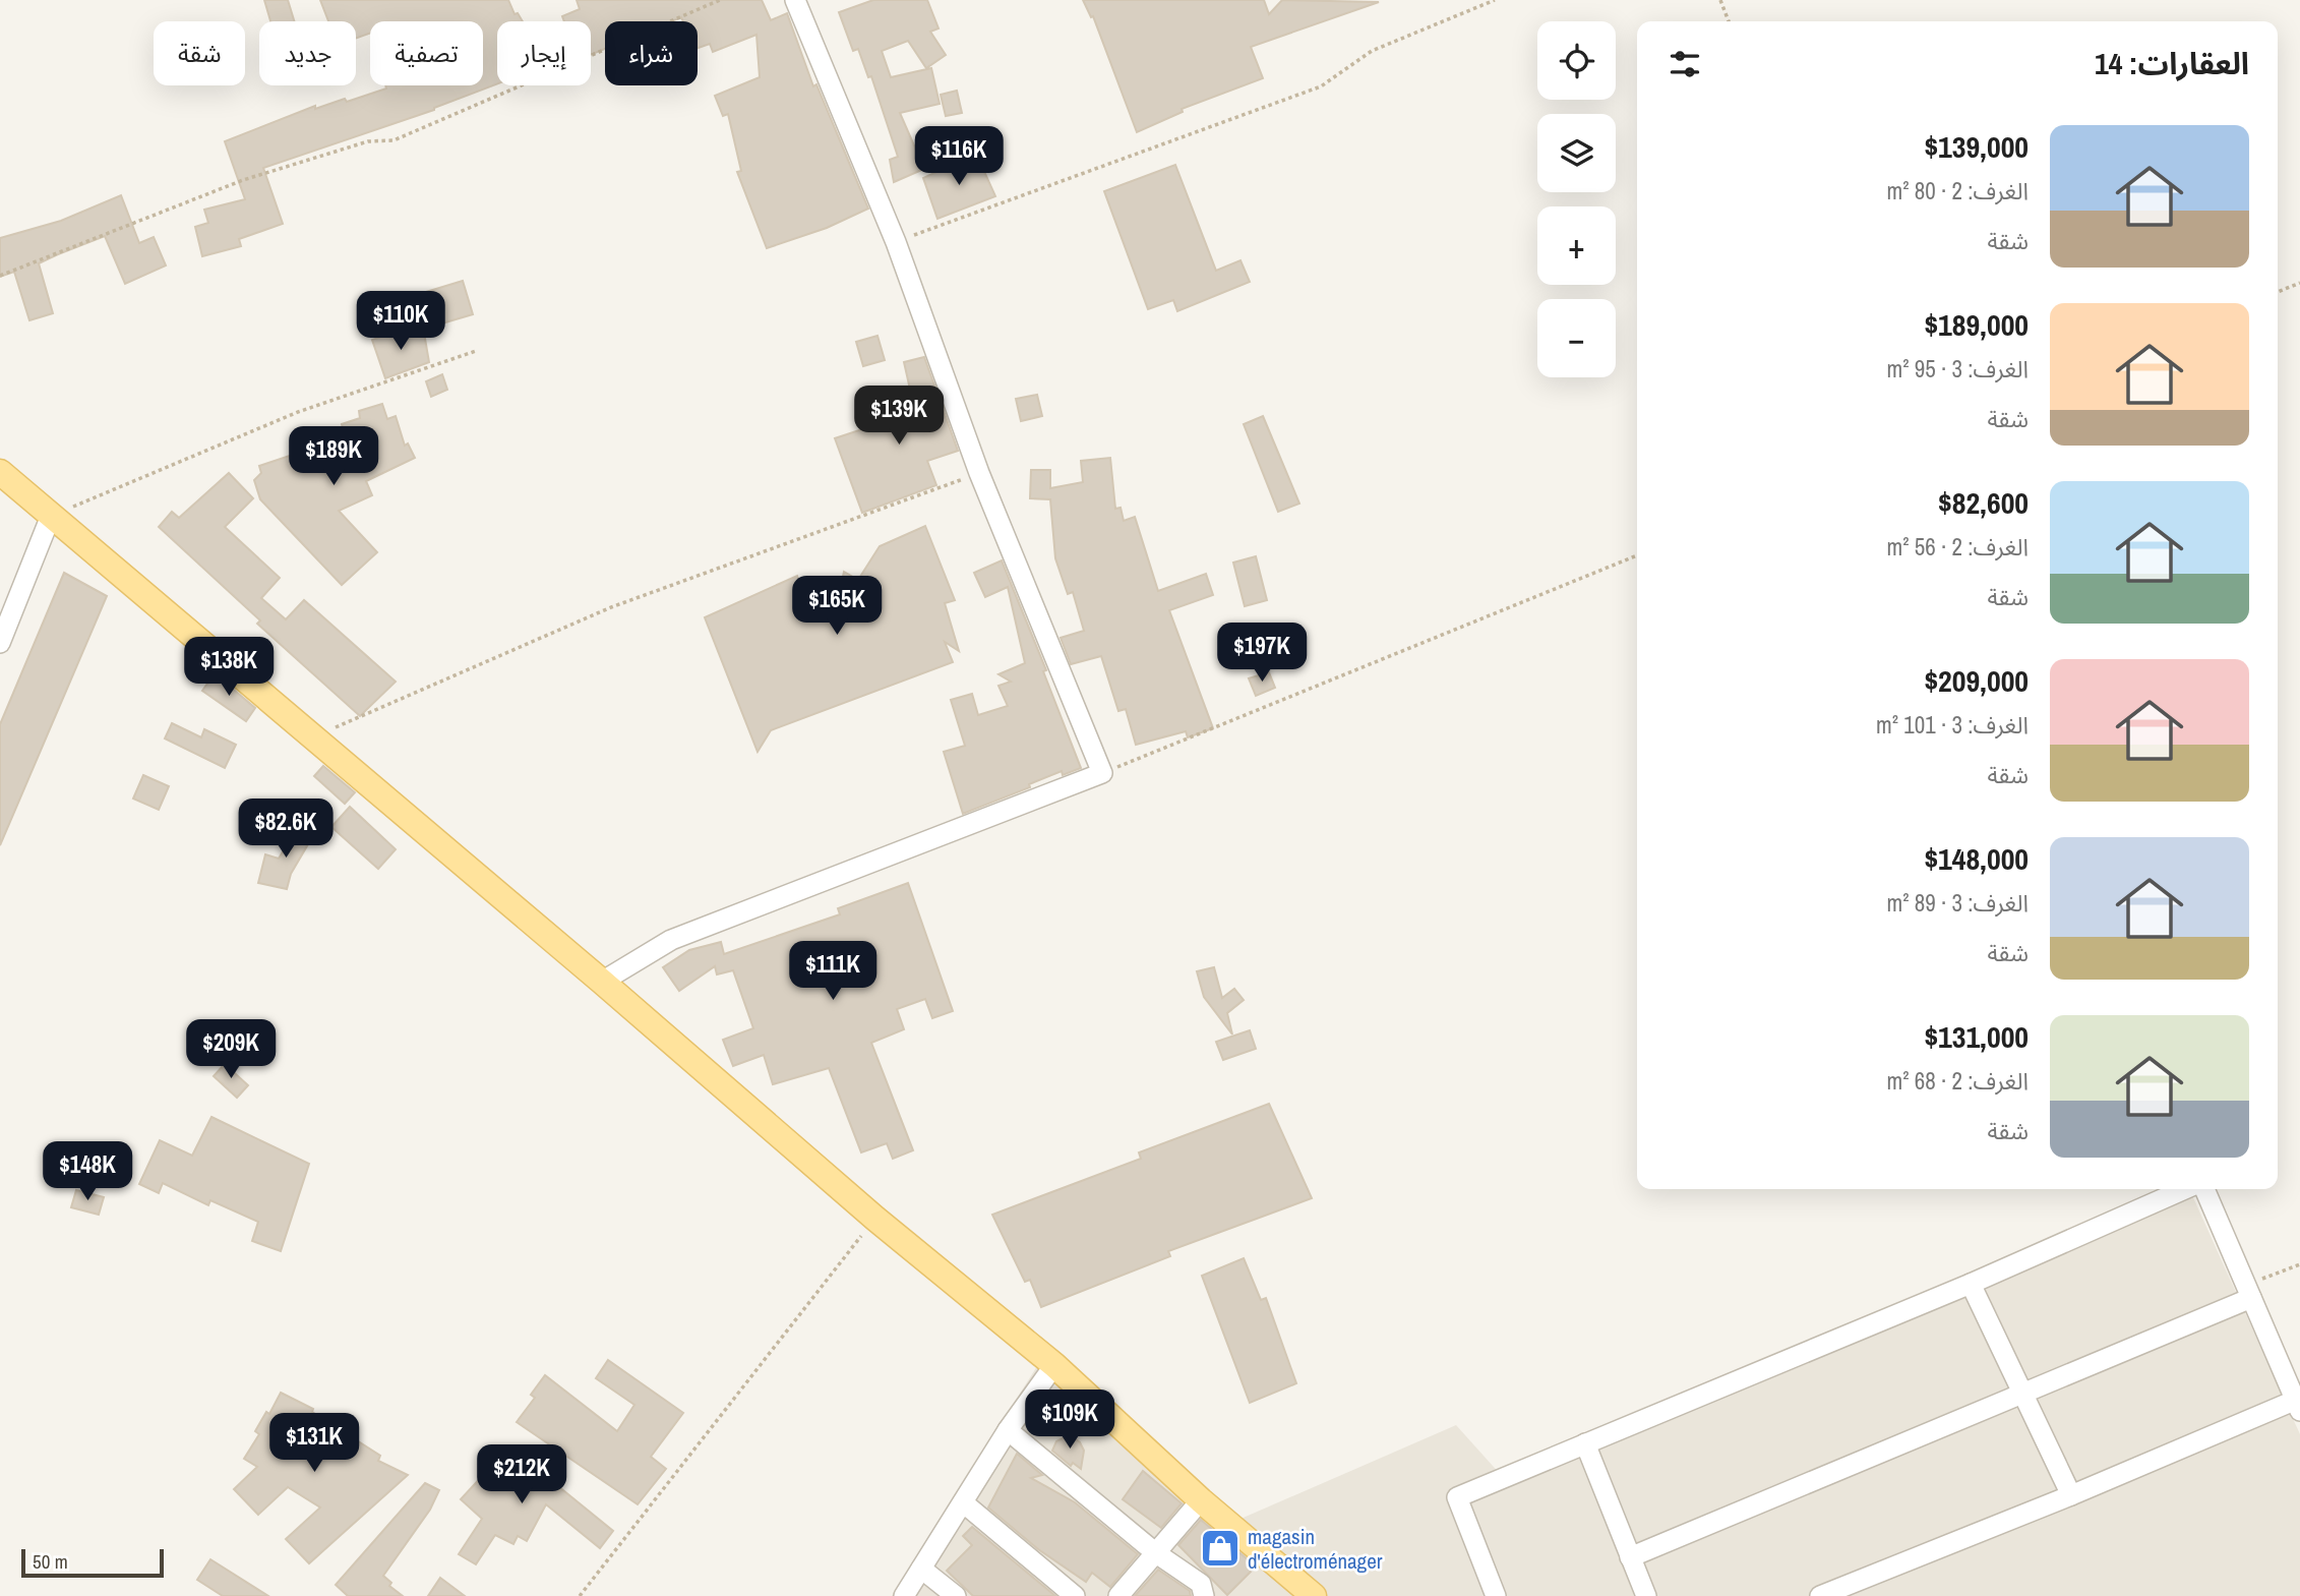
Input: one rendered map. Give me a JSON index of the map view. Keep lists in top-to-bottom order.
{
  "places": {
    "shop": ["magasin d'électroménager"]
  },
  "scale_bar": "50 m",
  "page": {
    "map_buttons": ["+", "−"],
    "chip": [
      "شراء",
      "إيجار",
      "تصفية",
      "جديد",
      "شقة"
    ],
    "heading": "العقارات: 14",
    "list": [
      {
        "name": "$139,000",
        "note": "الغرف: 2 · 80 m² · شقة"
      },
      {
        "name": "$189,000",
        "note": "الغرف: 3 · 95 m² · شقة"
      },
      {
        "name": "$82,600",
        "note": "الغرف: 2 · 56 m² · شقة"
      },
      {
        "name": "$209,000",
        "note": "الغرف: 3 · 101 m² · شقة"
      },
      {
        "name": "$148,000",
        "note": "الغرف: 3 · 89 m² · شقة"
      },
      {
        "name": "$131,000",
        "note": "الغرف: 2 · 68 m² · شقة"
      }
    ],
    "price": [
      "$116K",
      "$110K",
      "$139K",
      "$189K",
      "$165K",
      "$197K",
      "$138K",
      "$82.6K",
      "$111K",
      "$209K",
      "$148K",
      "$109K",
      "$131K",
      "$212K"
    ],
    "scale": "50 m"
  }
}
